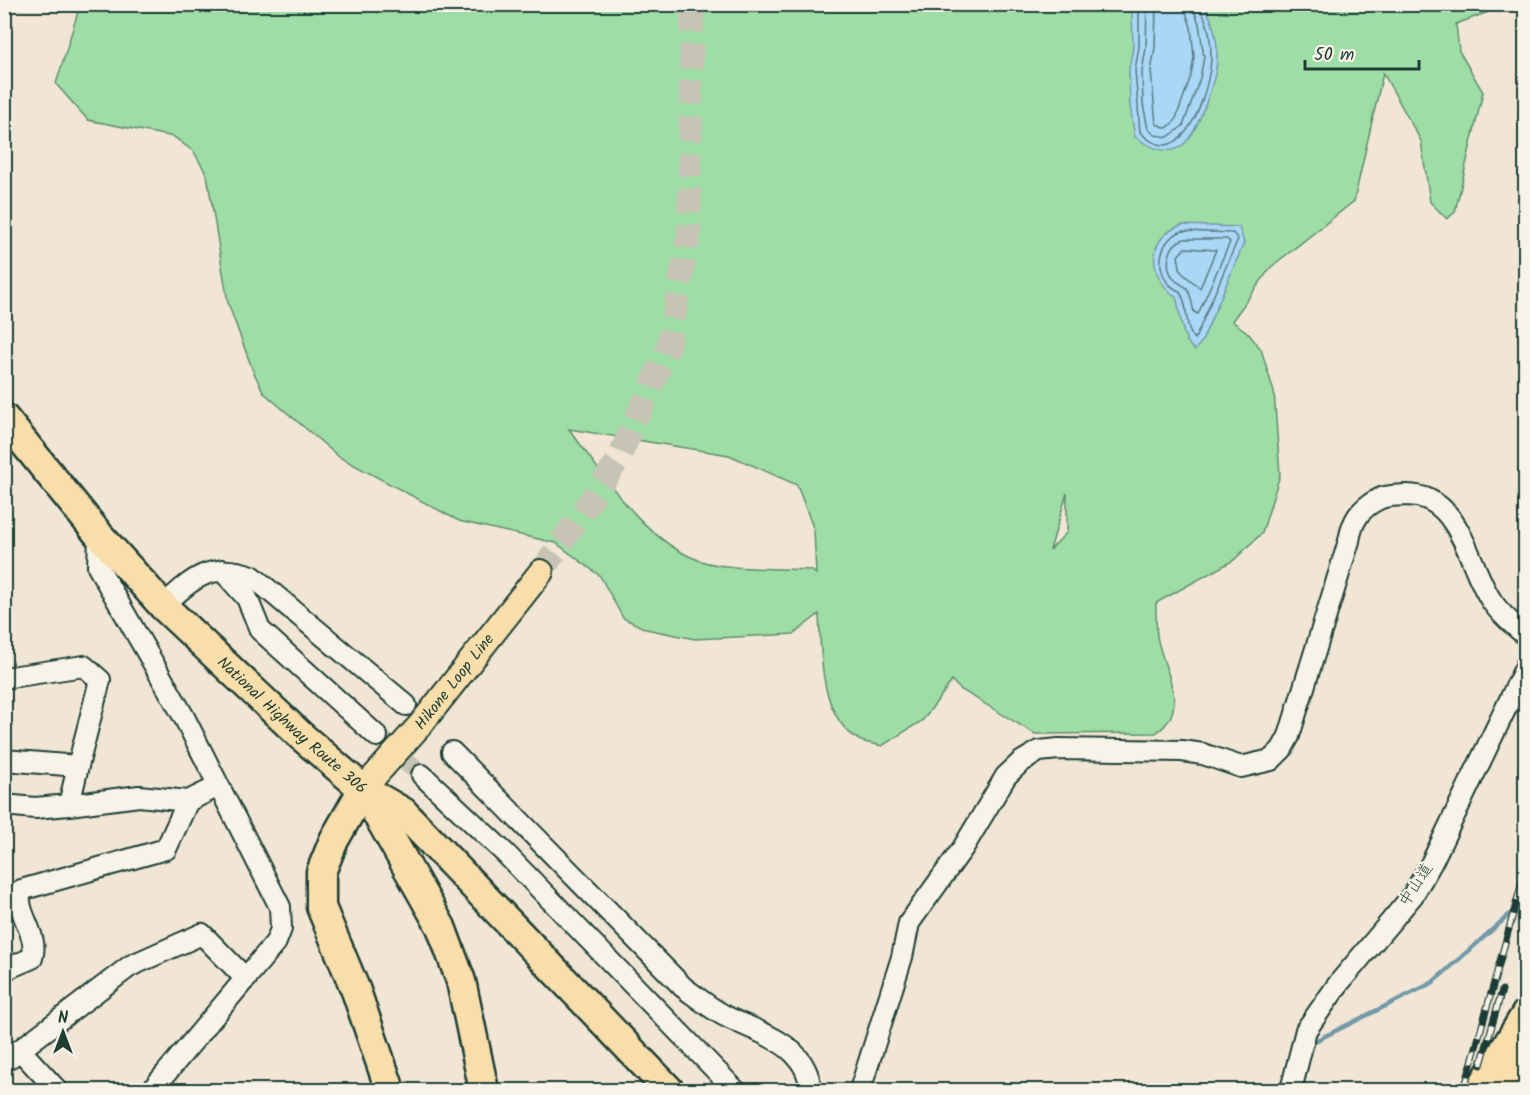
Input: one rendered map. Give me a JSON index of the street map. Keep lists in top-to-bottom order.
{
  "streets": {
    "highway": ["National Highway Route 306"],
    "main road": ["Hikone Loop Line"],
    "street": ["中山道"]
  },
  "crossings": [
    ["Hikone Loop Line", "National Highway Route 306"]
  ],
  "scale_bar": "50 m",
  "north": "top"
}
